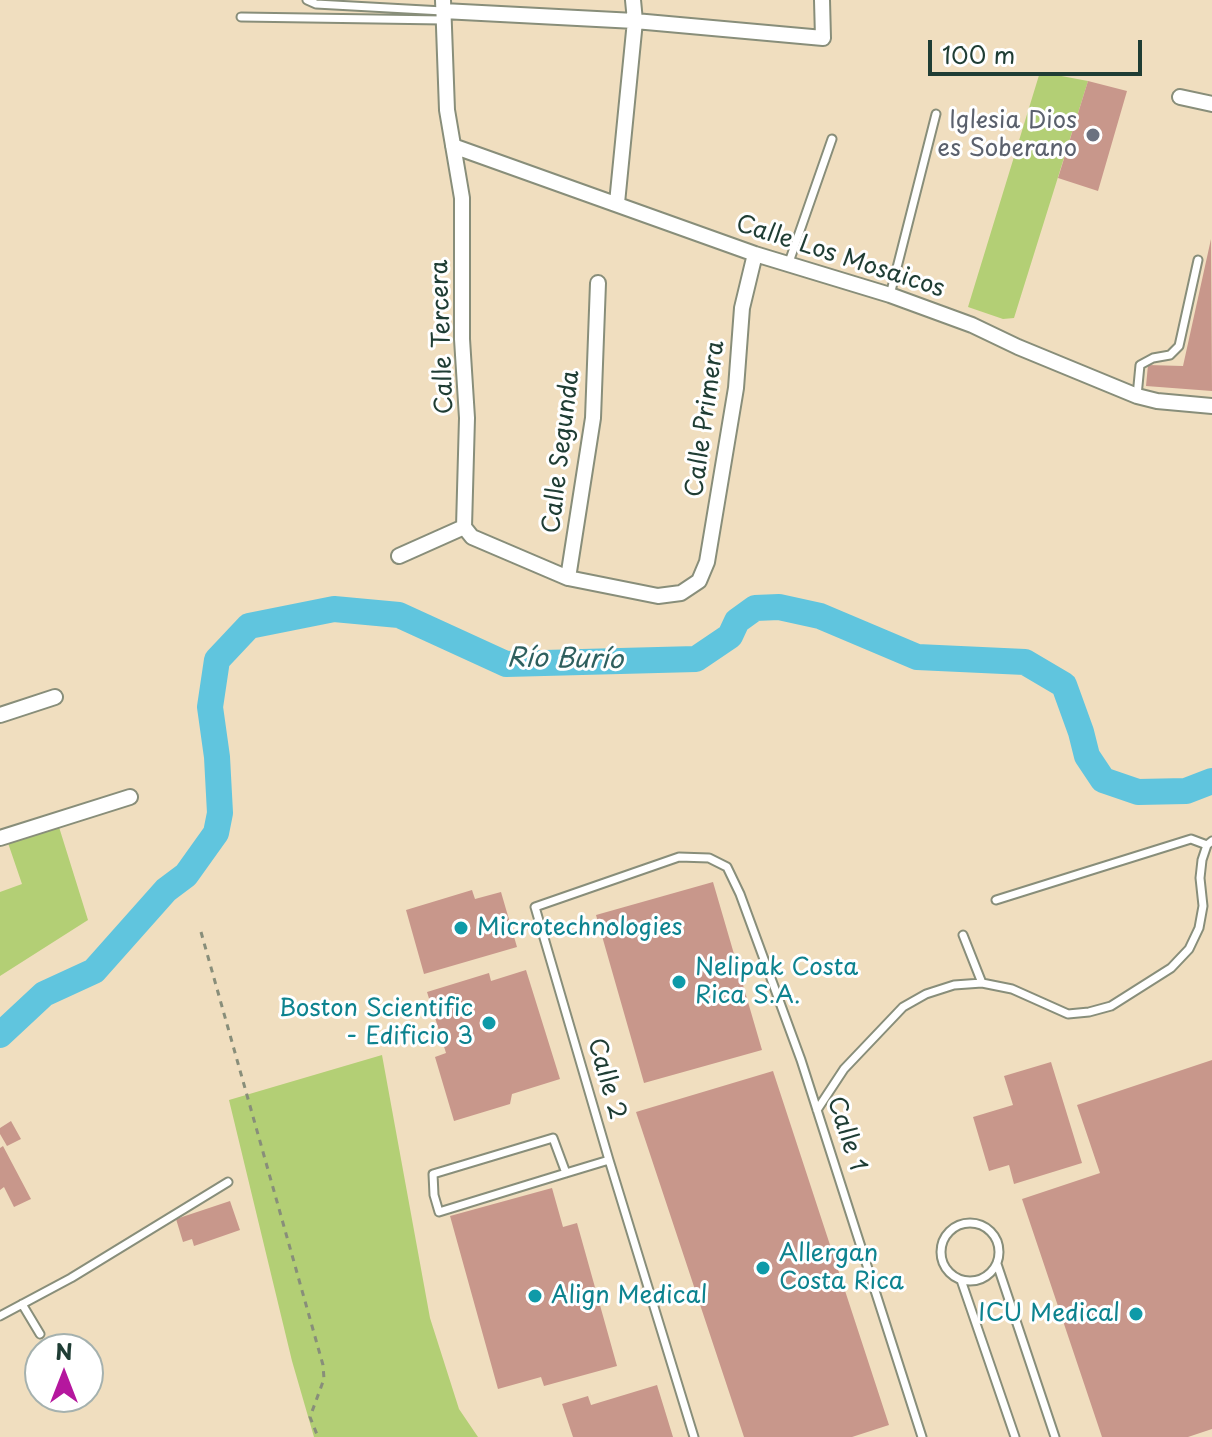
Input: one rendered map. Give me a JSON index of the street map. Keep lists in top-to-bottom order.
{
  "streets": {
    "street": [
      "Calle Los Mosaicos",
      "Calle Tercera",
      "Calle Primera",
      "Calle Segunda"
    ],
    "lane": ["Calle 2", "Calle 1"]
  },
  "crossings": [
    ["Calle Los Mosaicos", "Calle Tercera"],
    ["Calle Los Mosaicos", "Calle Primera"],
    ["Calle Primera", "Calle Segunda"],
    ["Calle 2", "Calle 1"]
  ],
  "water": ["Río Burío"],
  "places": [
    "Iglesia Dios es Soberano",
    "Microtechnologies",
    "Nelipak Costa Rica S.A.",
    "Boston Scientific - Edificio 3",
    "Allergan Costa Rica",
    "Align Medical",
    "ICU Medical"
  ],
  "scale_bar": "100 m",
  "north": "top"
}
